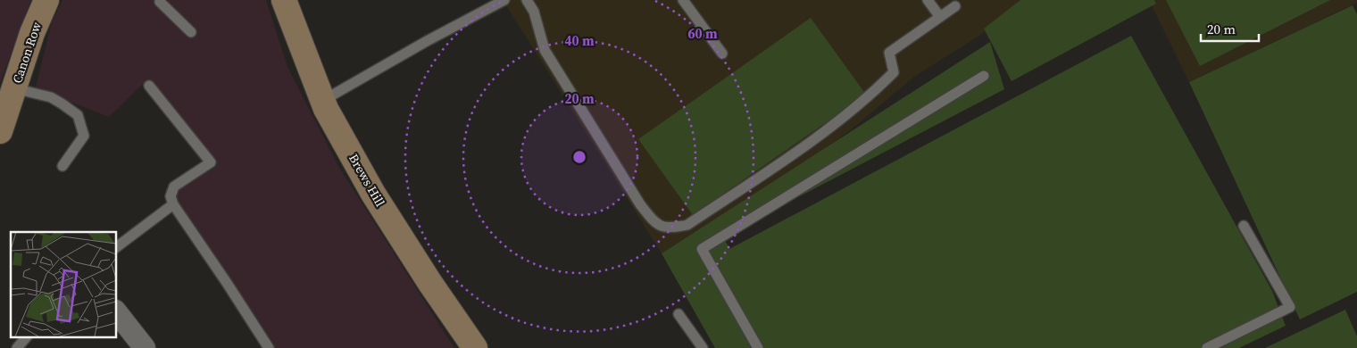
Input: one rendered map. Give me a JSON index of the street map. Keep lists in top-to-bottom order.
{
  "streets": {
    "street": ["Canon Row", "Brews Hill"]
  },
  "scale_bar": "20 m",
  "rings": ["60 m", "40 m", "20 m"]
}
